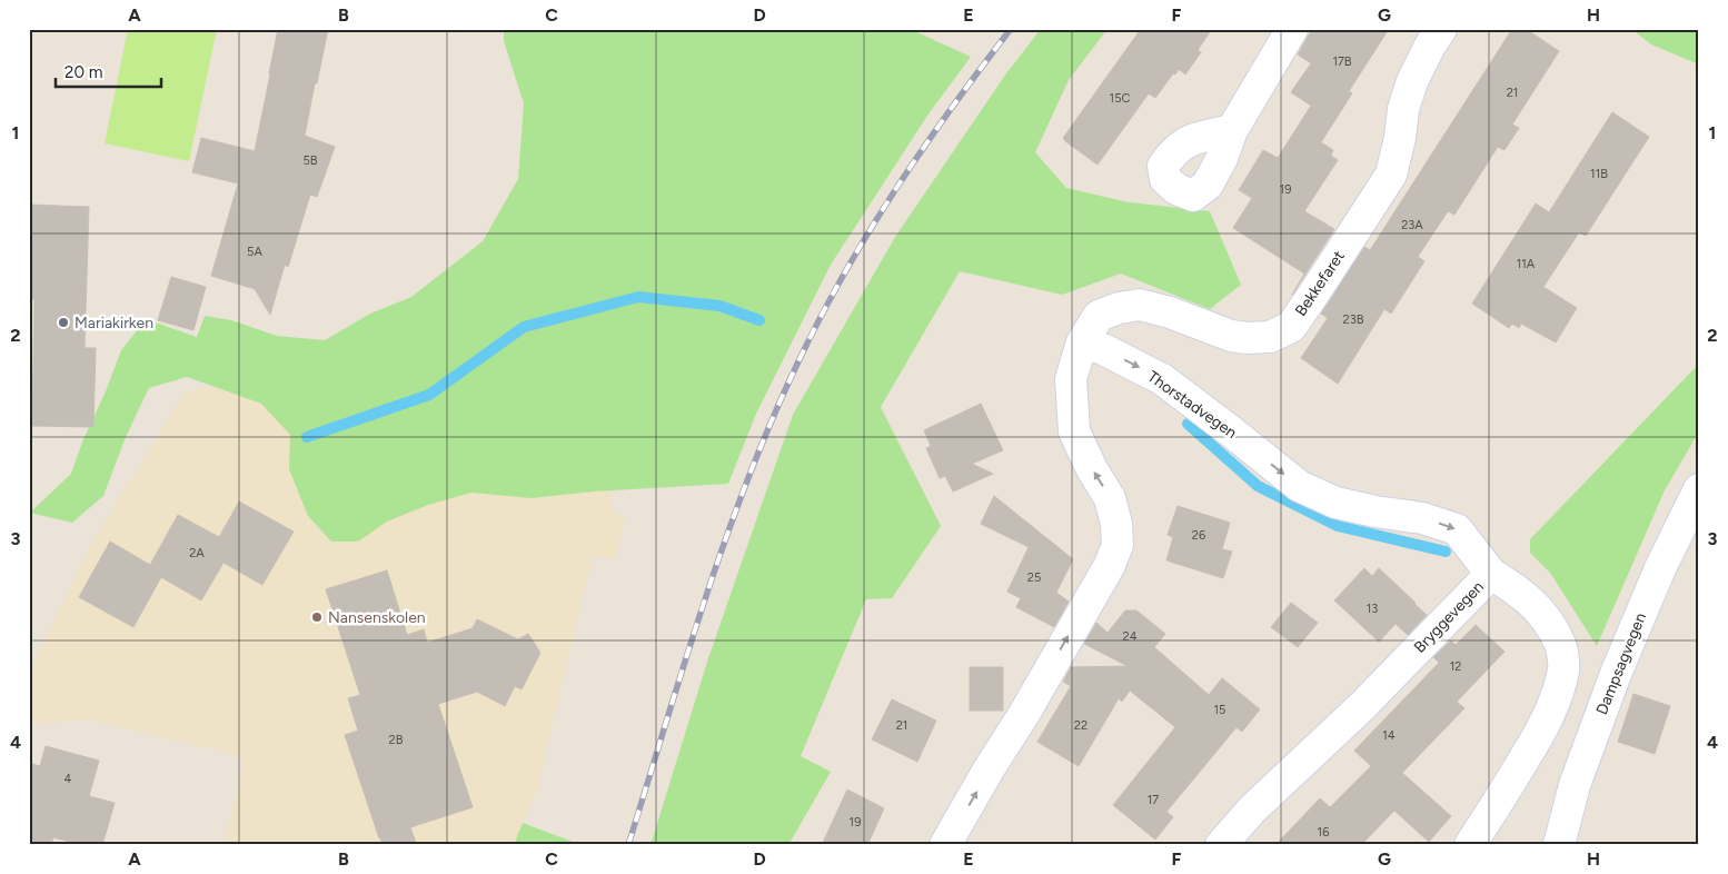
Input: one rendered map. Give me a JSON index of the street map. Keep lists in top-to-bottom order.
{
  "streets": {
    "street": [
      "Bekkefaret",
      "Thorstadvegen",
      "Bryggevegen",
      "Dampsagvegen"
    ]
  },
  "crossings": [
    ["Bekkefaret", "Thorstadvegen"],
    ["Thorstadvegen", "Bryggevegen"]
  ],
  "one_way": ["Thorstadvegen"],
  "places": ["Mariakirken", "Nansenskolen"],
  "house_numbers": [
    "17B",
    "21",
    "15C",
    "5B",
    "11B",
    "19",
    "23A",
    "5A",
    "11A",
    "23B",
    "26",
    "2A",
    "25",
    "13",
    "24",
    "12",
    "15",
    "21",
    "22",
    "14",
    "2B",
    "4",
    "17",
    "19",
    "16"
  ],
  "scale_bar": "20 m",
  "grid": {
    "columns": [
      "A",
      "B",
      "C",
      "D",
      "E",
      "F",
      "G",
      "H"
    ],
    "rows": [
      "1",
      "2",
      "3",
      "4"
    ]
  }
}
